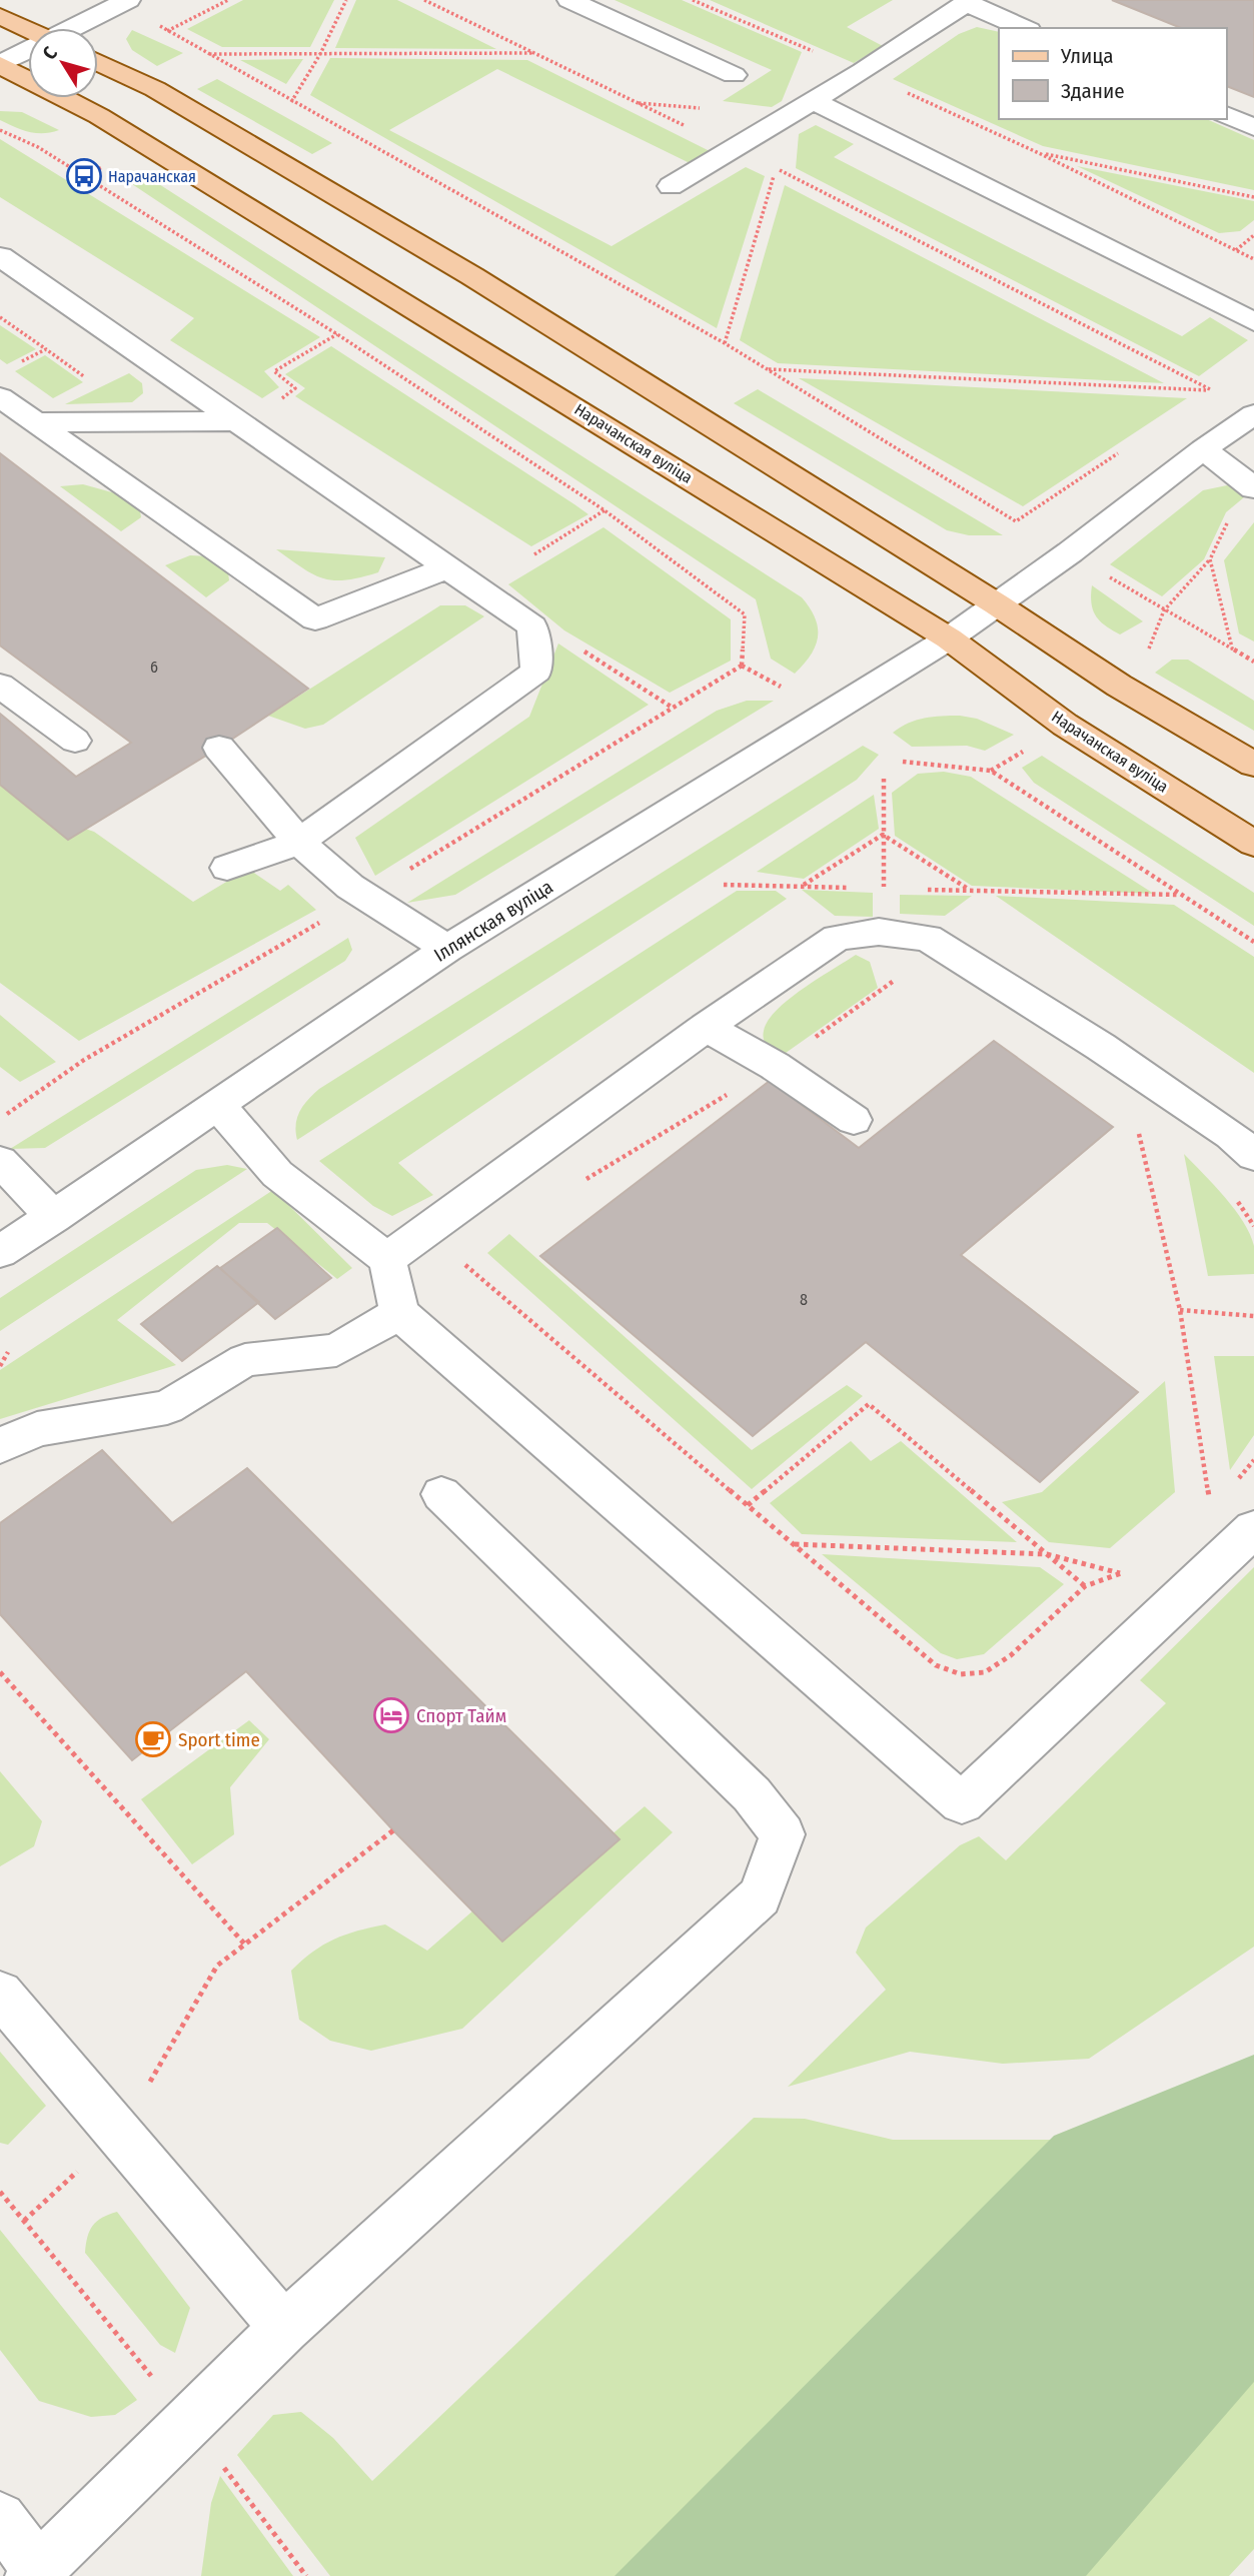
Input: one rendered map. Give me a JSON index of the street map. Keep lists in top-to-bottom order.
{
  "streets": {
    "main road": ["Нарачанская вуліца"],
    "street": ["Іллянская вуліца"]
  },
  "crossings": [
    ["Нарачанская вуліца", "Іллянская вуліца"]
  ],
  "places": {
    "bus stop": ["Нарачанская"],
    "hotel": ["Спорт Тайм"],
    "cafe": ["Sport time"]
  },
  "house_numbers": ["6", "8"],
  "legend": ["Улица", "Здание"],
  "north": "top left"
}
